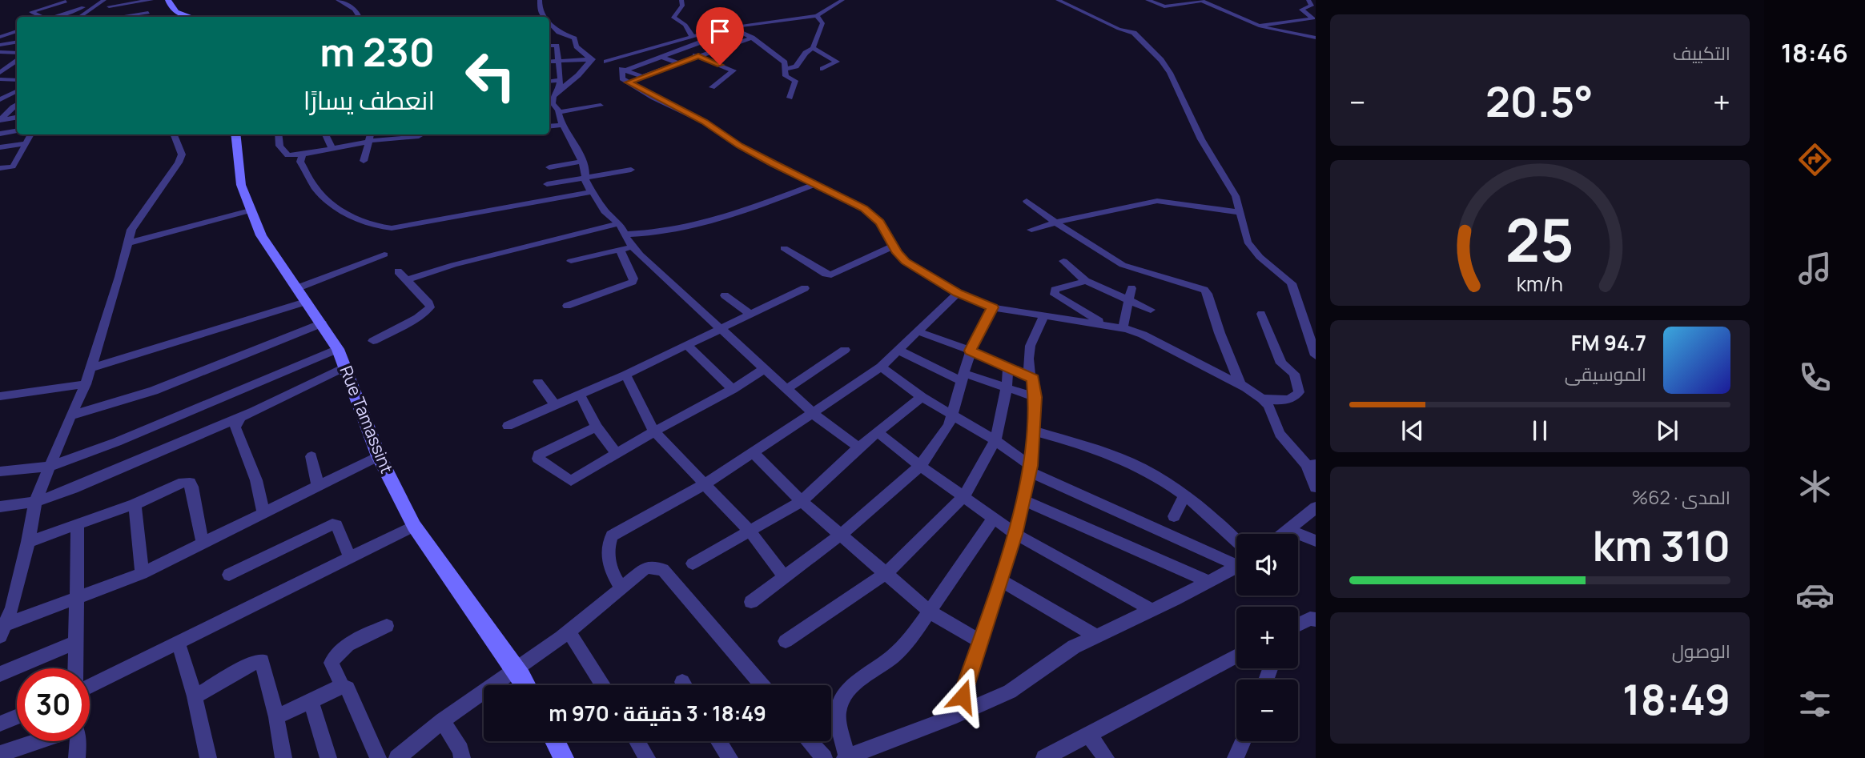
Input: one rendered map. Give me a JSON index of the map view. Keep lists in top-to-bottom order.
{
  "streets": {
    "main road": ["Rue Tamassint"]
  },
  "page": {
    "tabs": "18:46",
    "tile": [
      "التكييف",
      ["المدى · 62%", "310 km"],
      ["الوصول", "18:49"]
    ],
    "turn": ["230 m", "انعطف يسارًا"],
    "heat": ["−", "20.5°", "+"],
    "song": ["94.7 FM", "الموسيقى"],
    "map_buttons": ["+", "−"],
    "limit": "30",
    "trip": "18:49 · 3 دقيقة · 970 m",
    "gauge": ["25", "km/h"]
  }
}
